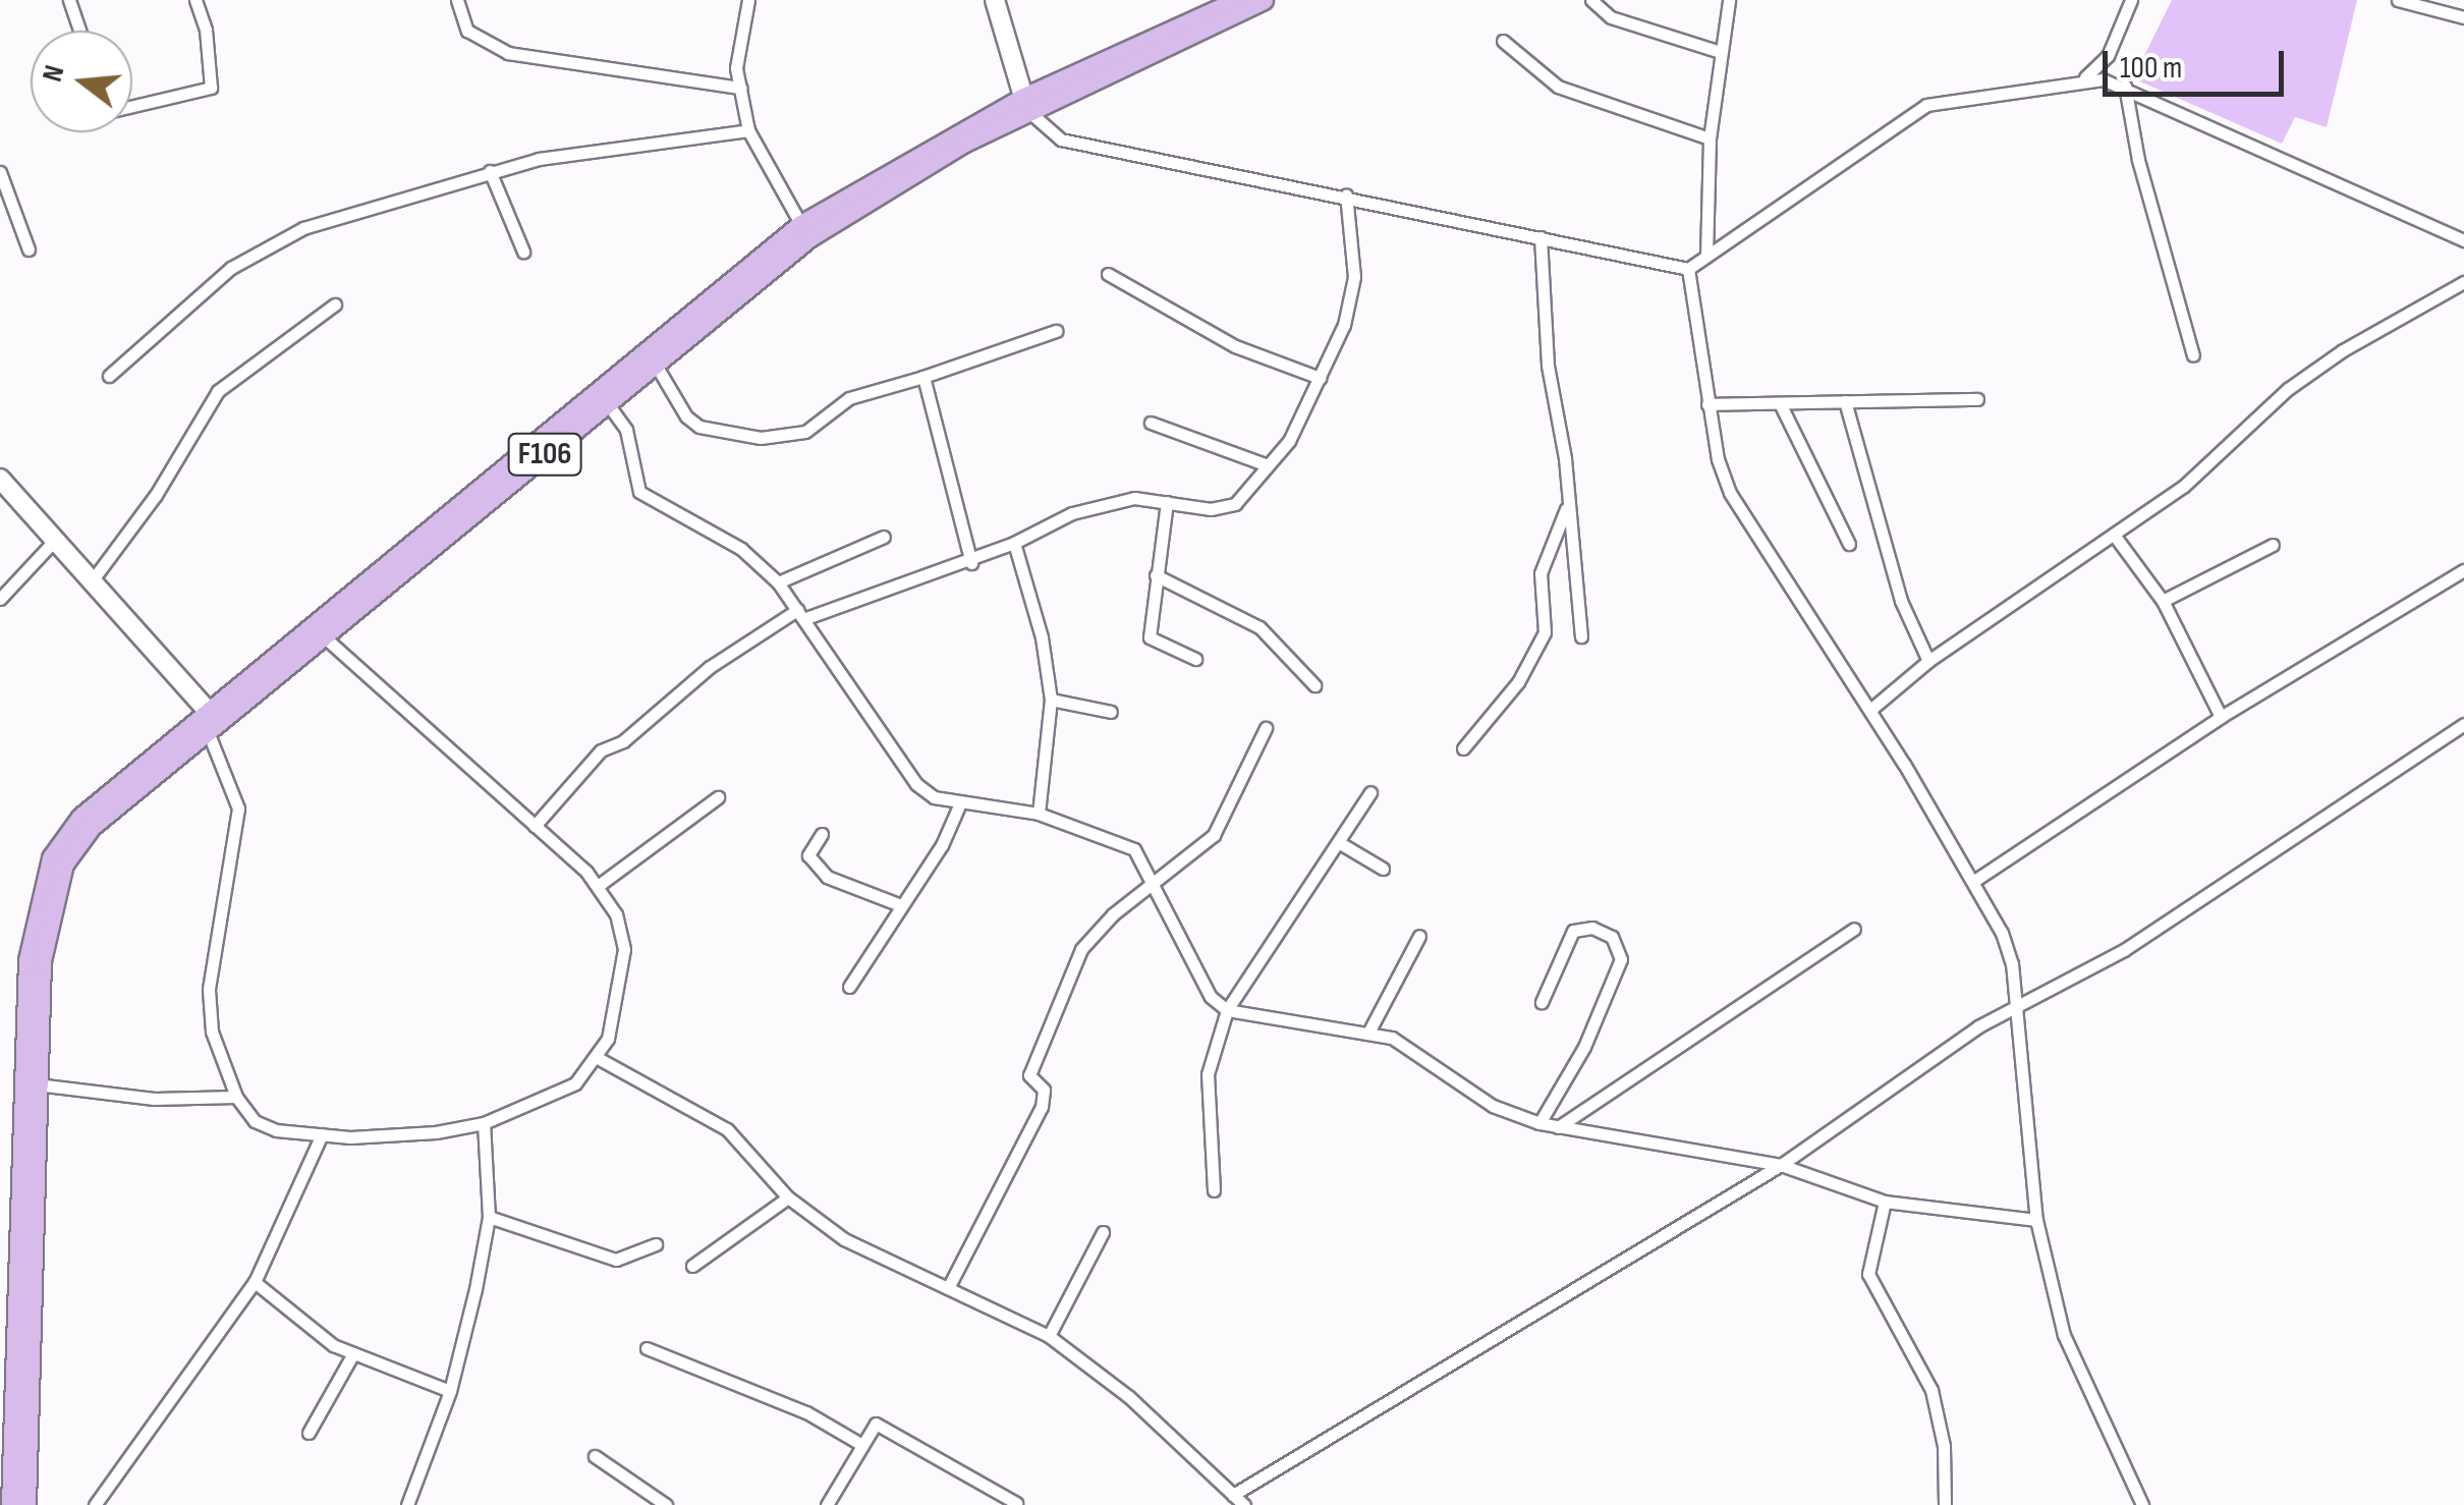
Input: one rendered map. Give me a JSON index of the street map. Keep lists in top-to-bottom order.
{
  "streets": {
    "main road": ["F106"]
  },
  "scale_bar": "100 m",
  "north": "left"
}
